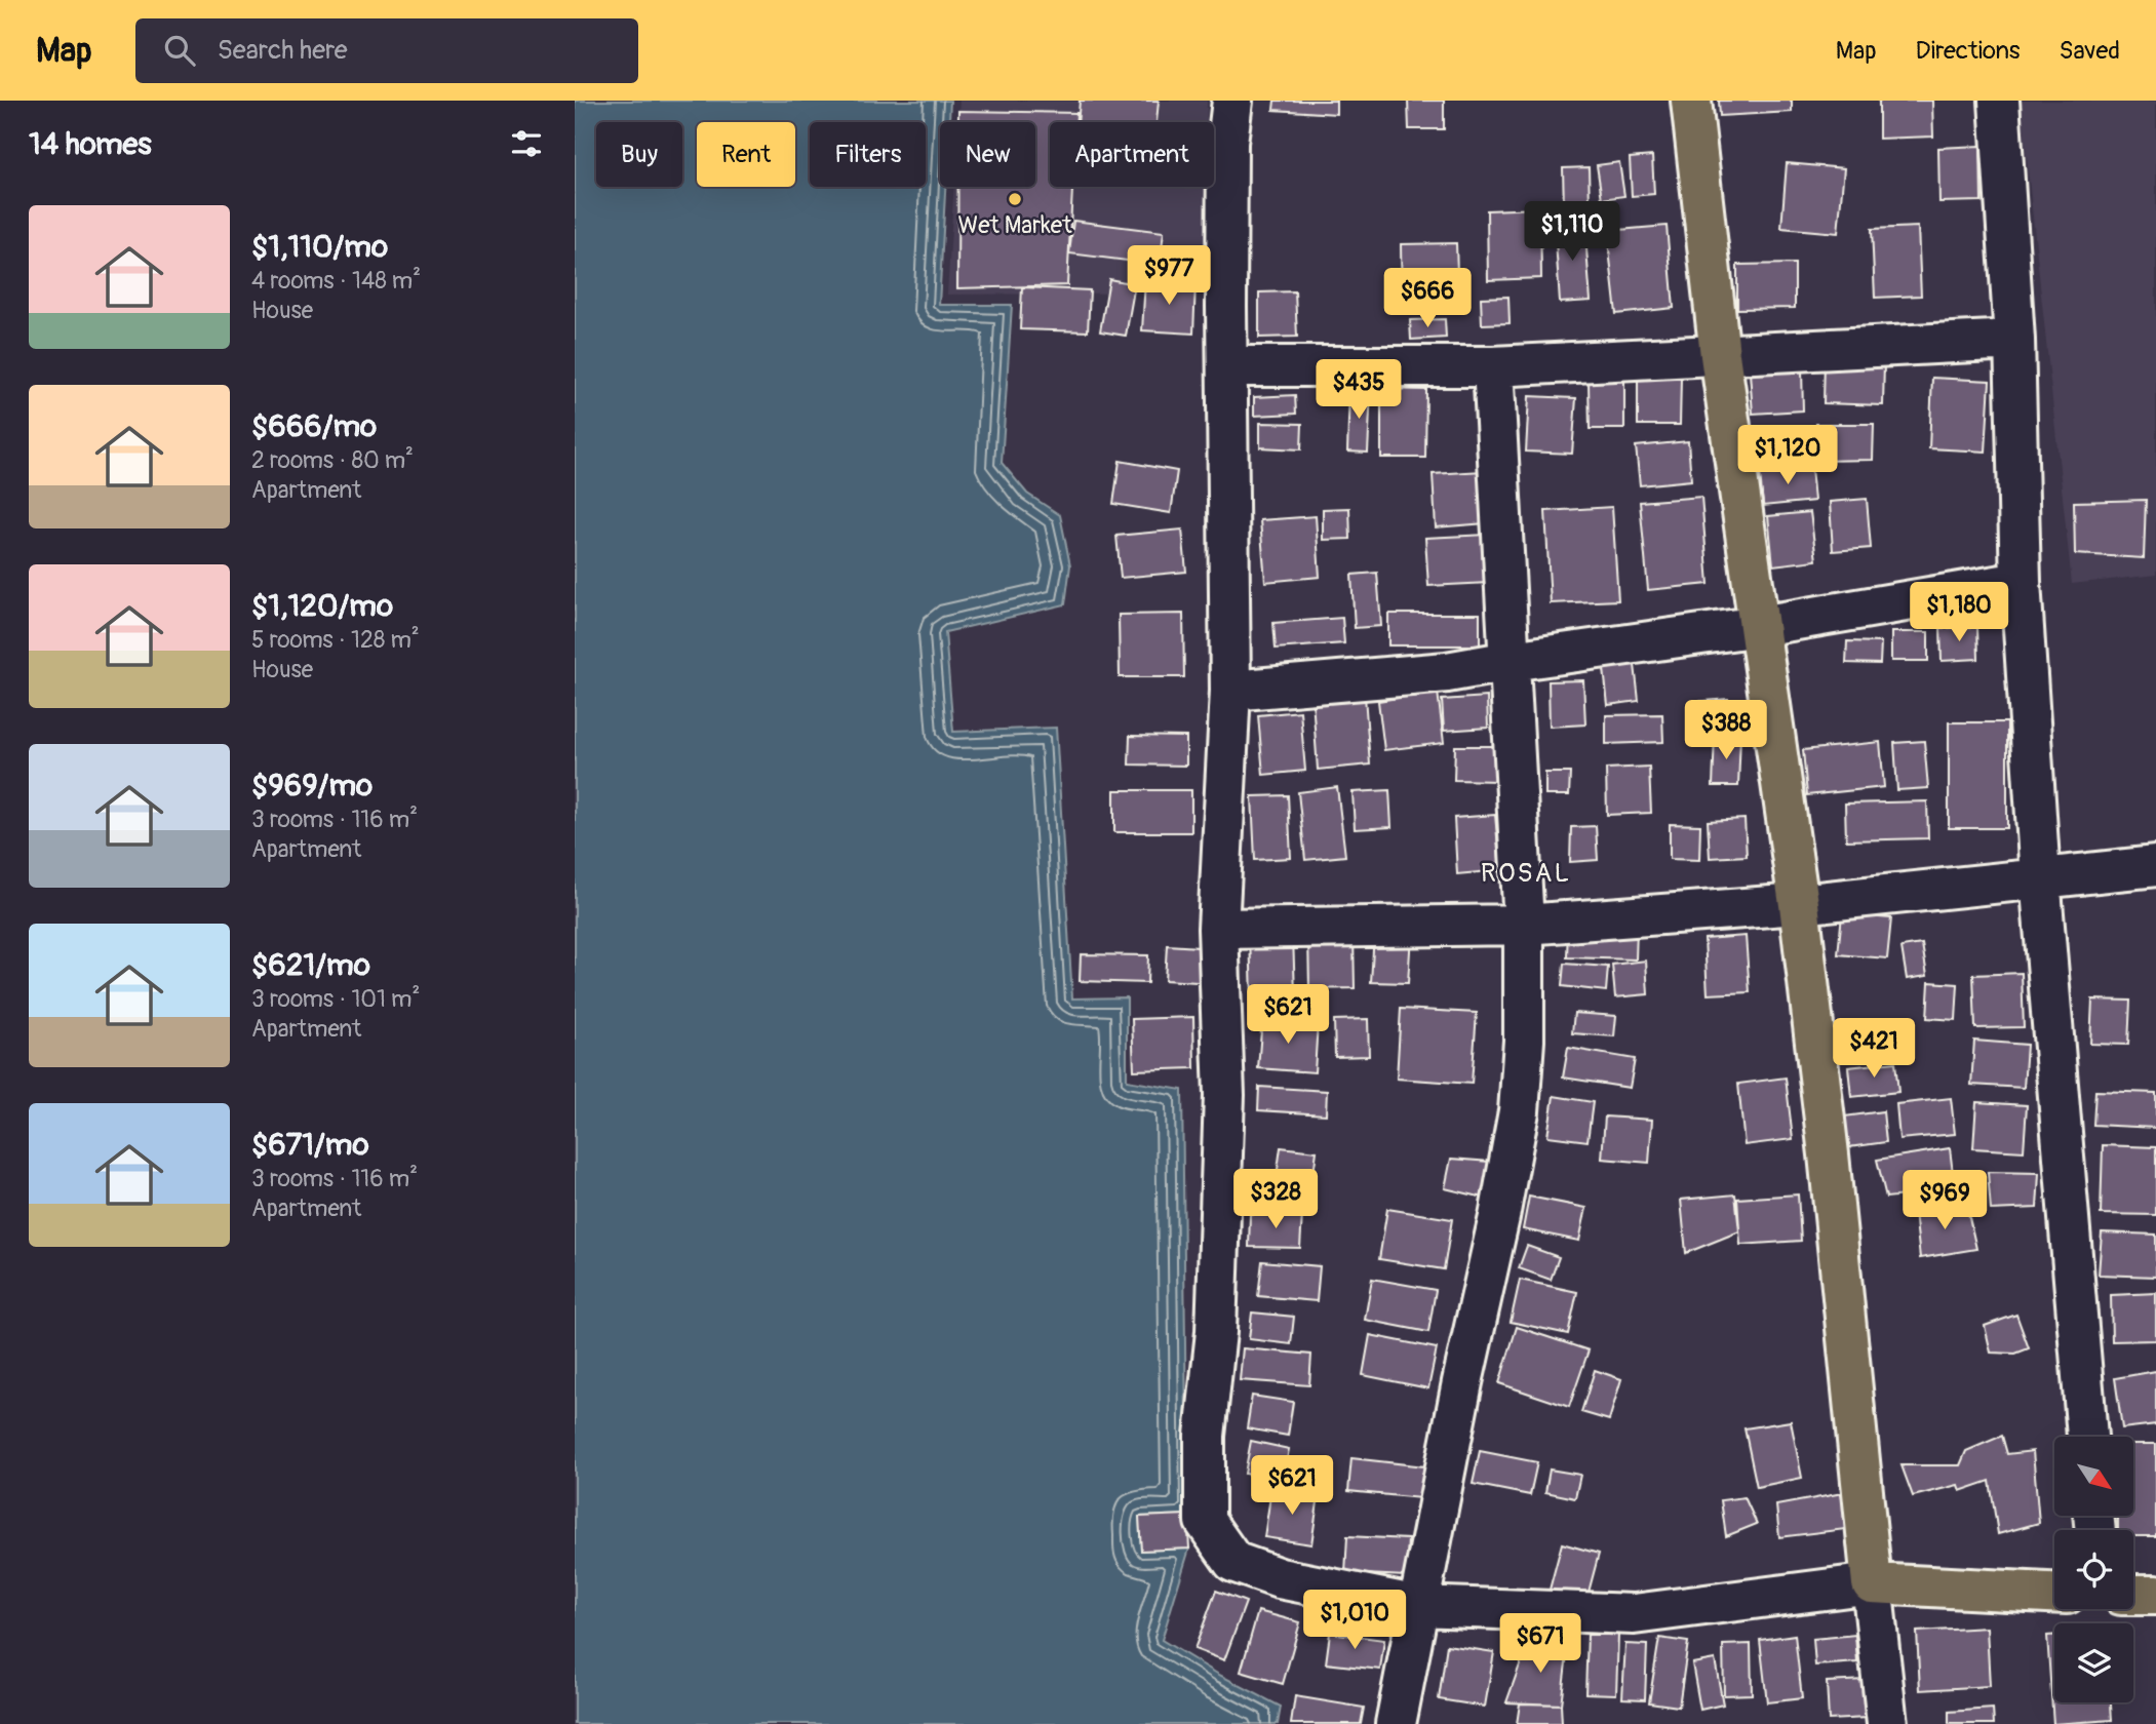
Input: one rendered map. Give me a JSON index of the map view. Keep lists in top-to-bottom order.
{
  "districts": ["ROSAL"],
  "places": ["Wet Market"],
  "north": "bottom right",
  "page": {
    "header": "Map",
    "search": "Search here",
    "nav": ["Map", "Directions", "Saved"],
    "heading": "14 homes",
    "chip": [
      "Buy",
      "Rent",
      "Filters",
      "New",
      "Apartment"
    ],
    "list": [
      {
        "name": "$1,110/mo",
        "note": "4 rooms · 148 m² · House"
      },
      {
        "name": "$666/mo",
        "note": "2 rooms · 80 m² · Apartment"
      },
      {
        "name": "$1,120/mo",
        "note": "5 rooms · 128 m² · House"
      },
      {
        "name": "$969/mo",
        "note": "3 rooms · 116 m² · Apartment"
      },
      {
        "name": "$621/mo",
        "note": "3 rooms · 101 m² · Apartment"
      },
      {
        "name": "$671/mo",
        "note": "3 rooms · 116 m² · Apartment"
      }
    ],
    "price": [
      "$1,110",
      "$977",
      "$666",
      "$435",
      "$1,120",
      "$1,180",
      "$388",
      "$621",
      "$421",
      "$328",
      "$969",
      "$621",
      "$1,010",
      "$671"
    ]
  }
}
